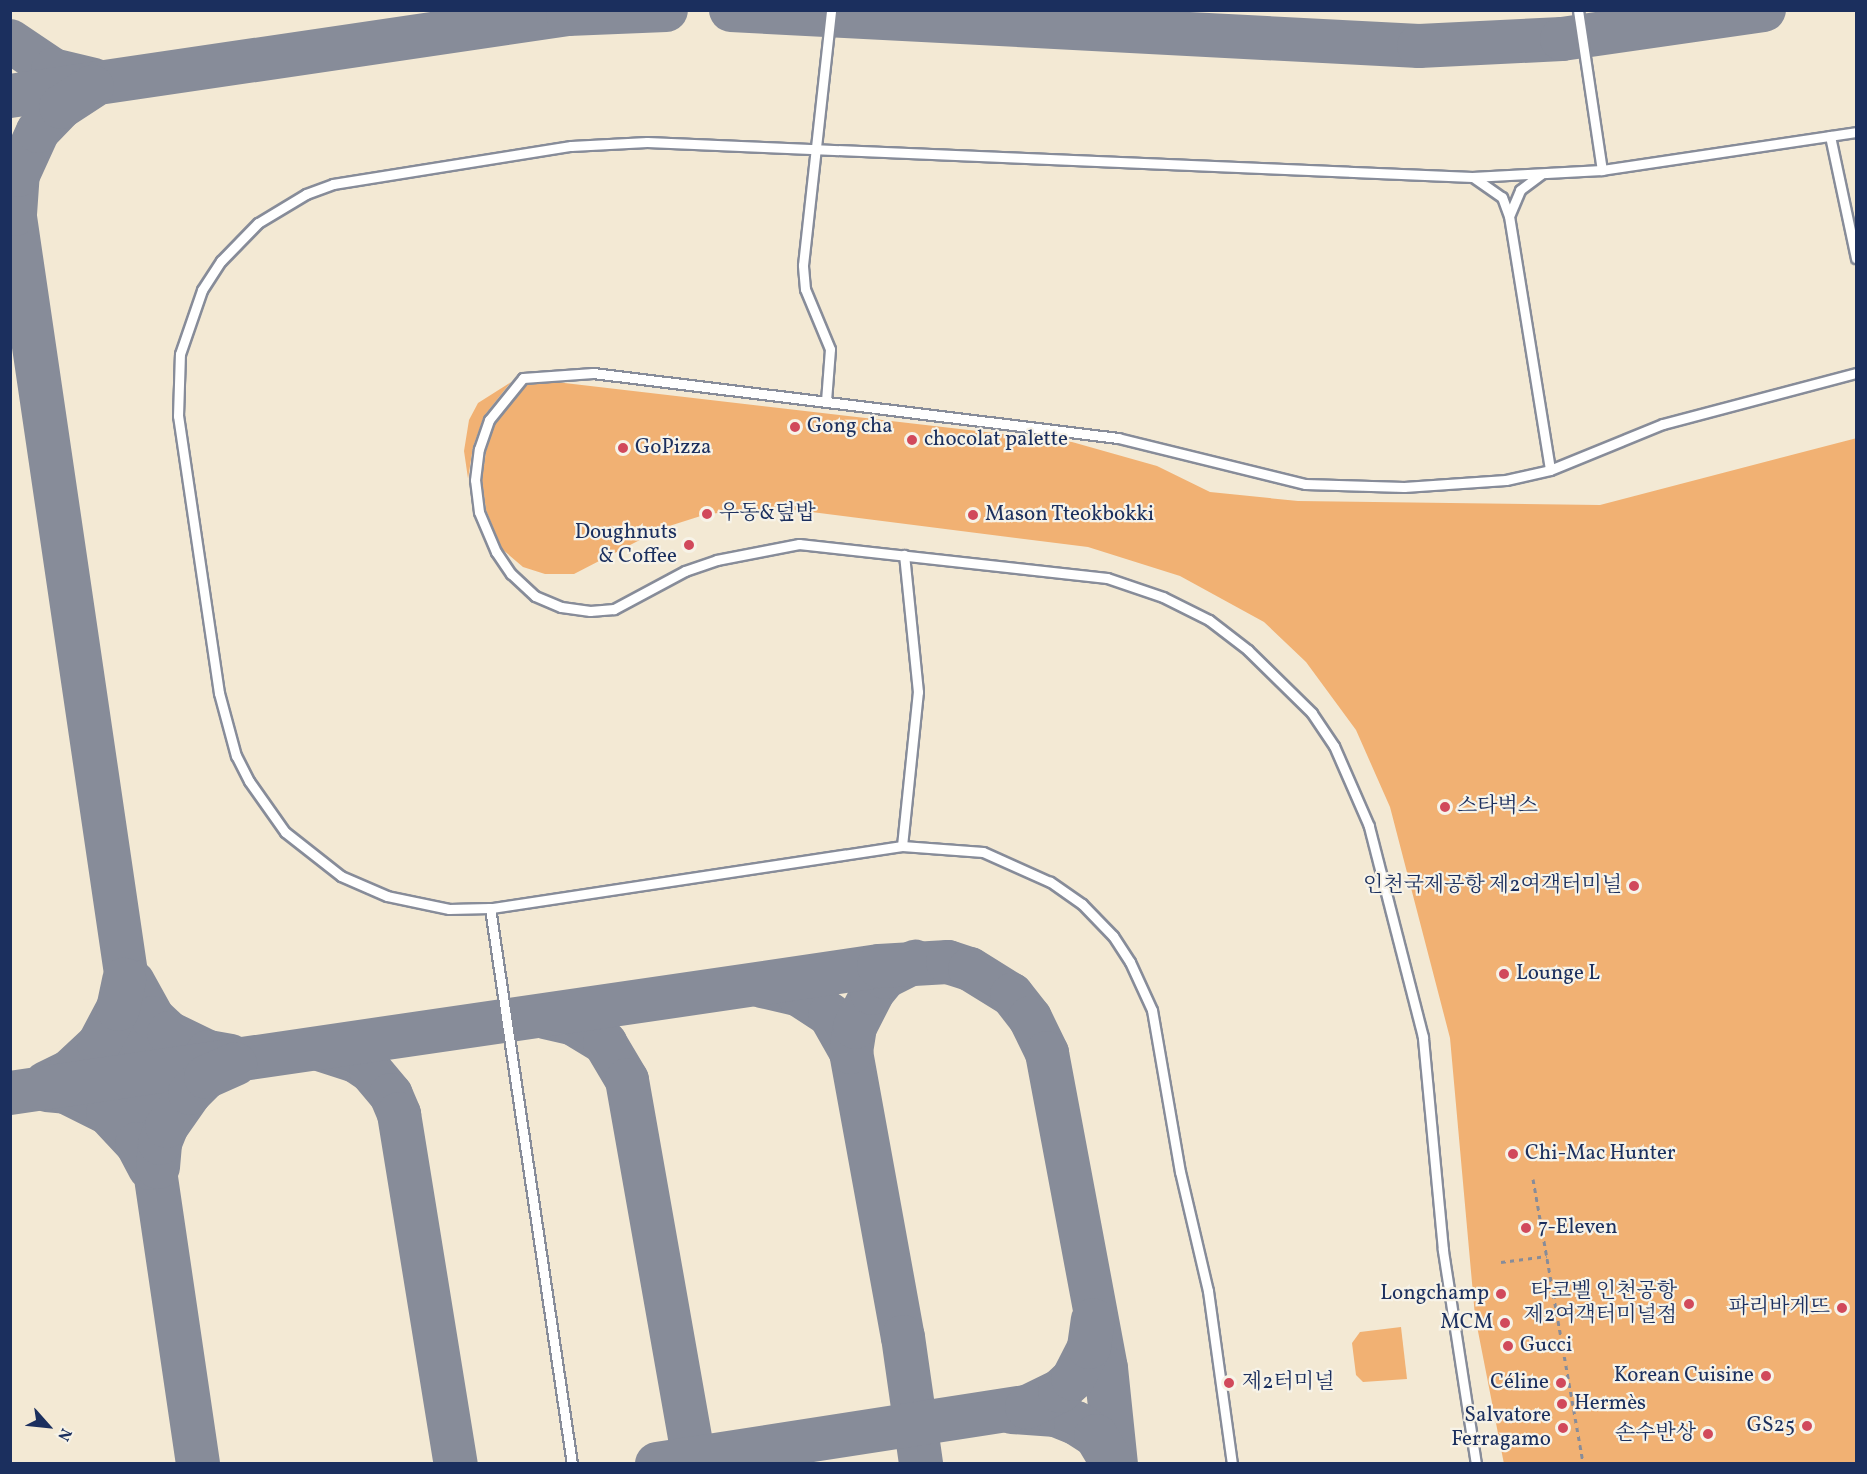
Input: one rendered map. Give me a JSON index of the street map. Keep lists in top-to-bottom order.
{
  "places": [
    "Gong cha",
    "chocolat palette",
    "GoPizza",
    "우동&덮밥",
    "Mason Tteokbokki",
    "Doughnuts & Coffee",
    "스타벅스",
    "인천국제공항 제2여객터미널",
    "Lounge L",
    "Chi-Mac Hunter",
    "7-Eleven",
    "Longchamp",
    "타코벨 인천공항 제2여객터미널점",
    "파리바게뜨",
    "MCM",
    "Gucci",
    "Korean Cuisine",
    "제2터미널",
    "Céline",
    "Hermès",
    "GS25",
    "Salvatore Ferragamo",
    "손수반상"
  ],
  "north": "bottom right"
}
